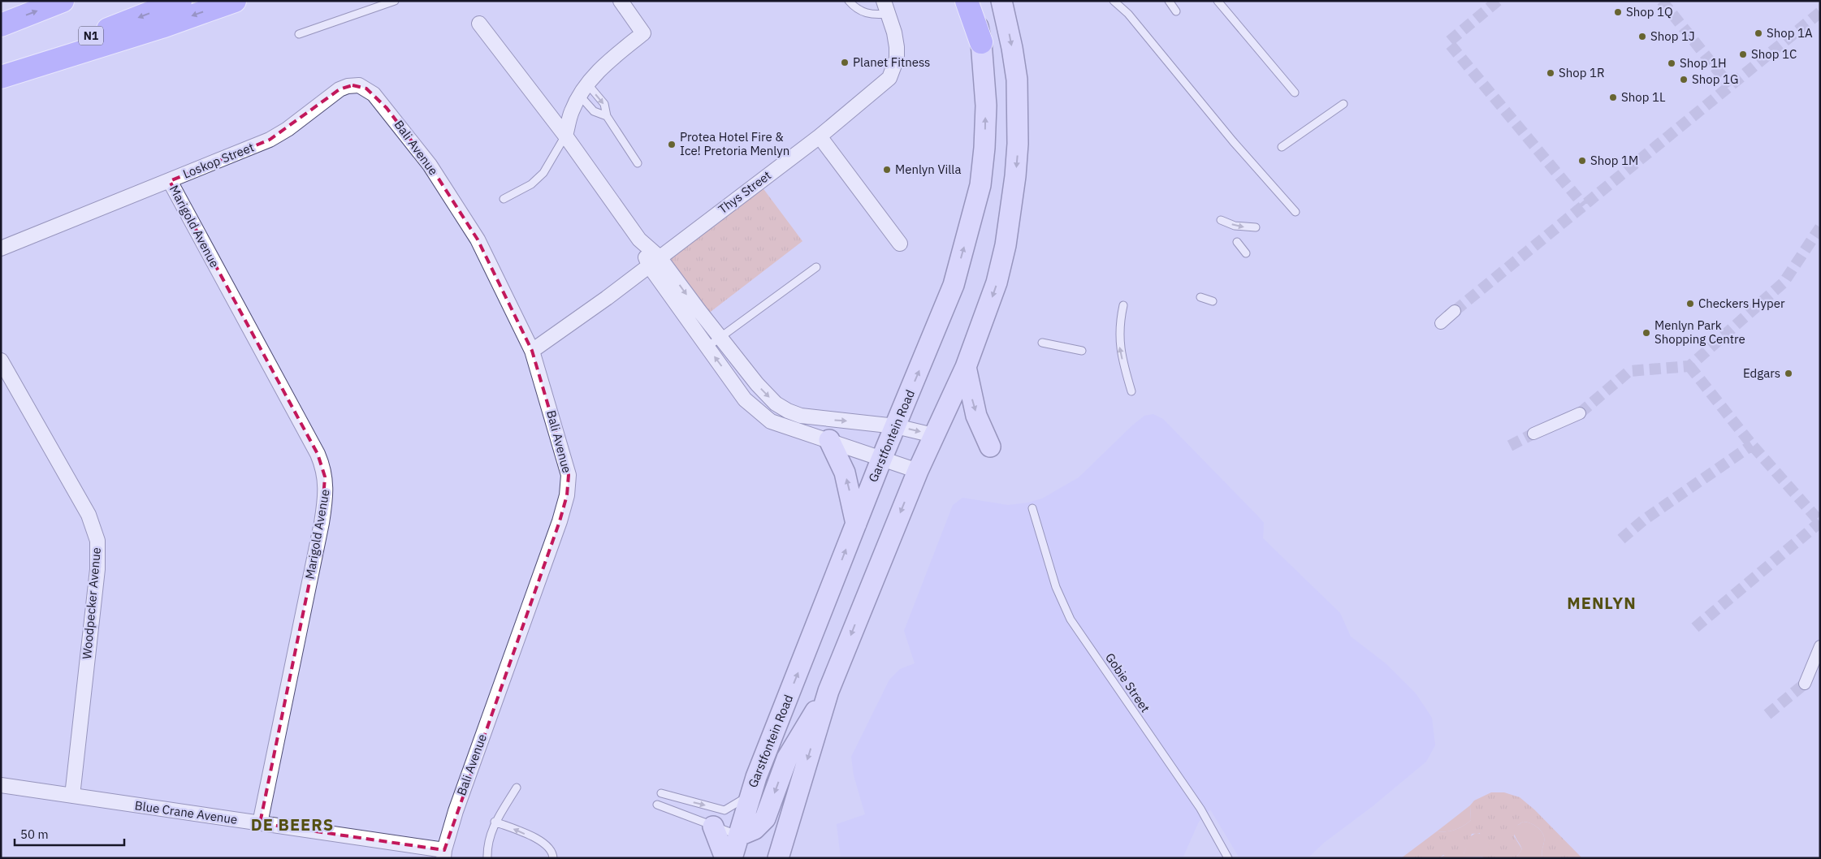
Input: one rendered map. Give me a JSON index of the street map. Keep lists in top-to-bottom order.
{
  "streets": {
    "highway": ["N1"],
    "main road": ["Garstfontein Road"],
    "street": [
      "Bali Avenue",
      "Loskop Street",
      "Thys Street",
      "Marigold Avenue",
      "Woodpecker Avenue",
      "Blue Crane Avenue"
    ],
    "lane": ["Gobie Street"]
  },
  "crossings": [
    ["Bali Avenue", "Loskop Street"],
    ["Bali Avenue", "Thys Street"],
    ["Bali Avenue", "Blue Crane Avenue"],
    ["Loskop Street", "Marigold Avenue"],
    ["Marigold Avenue", "Blue Crane Avenue"],
    ["Woodpecker Avenue", "Blue Crane Avenue"]
  ],
  "districts": ["MENLYN", "DE BEERS"],
  "places": [
    "Shop 1Q",
    "Shop 1A",
    "Shop 1J",
    "Shop 1C",
    "Planet Fitness",
    "Shop 1H",
    "Shop 1R",
    "Shop 1G",
    "Shop 1L",
    "Protea Hotel Fire & Ice! Pretoria Menlyn",
    "Shop 1M",
    "Menlyn Villa",
    "Checkers Hyper",
    "Menlyn Park Shopping Centre",
    "Edgars"
  ],
  "scale_bar": "50 m"
}
